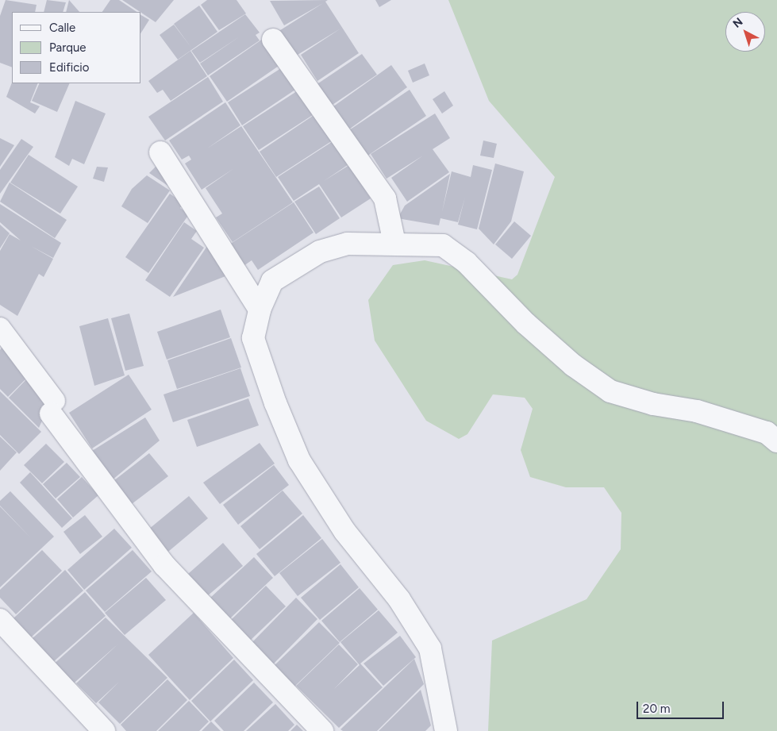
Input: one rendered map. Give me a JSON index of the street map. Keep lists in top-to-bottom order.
{
  "legend": ["Calle", "Parque", "Edificio"],
  "scale_bar": "20 m",
  "north": "top left"
}
